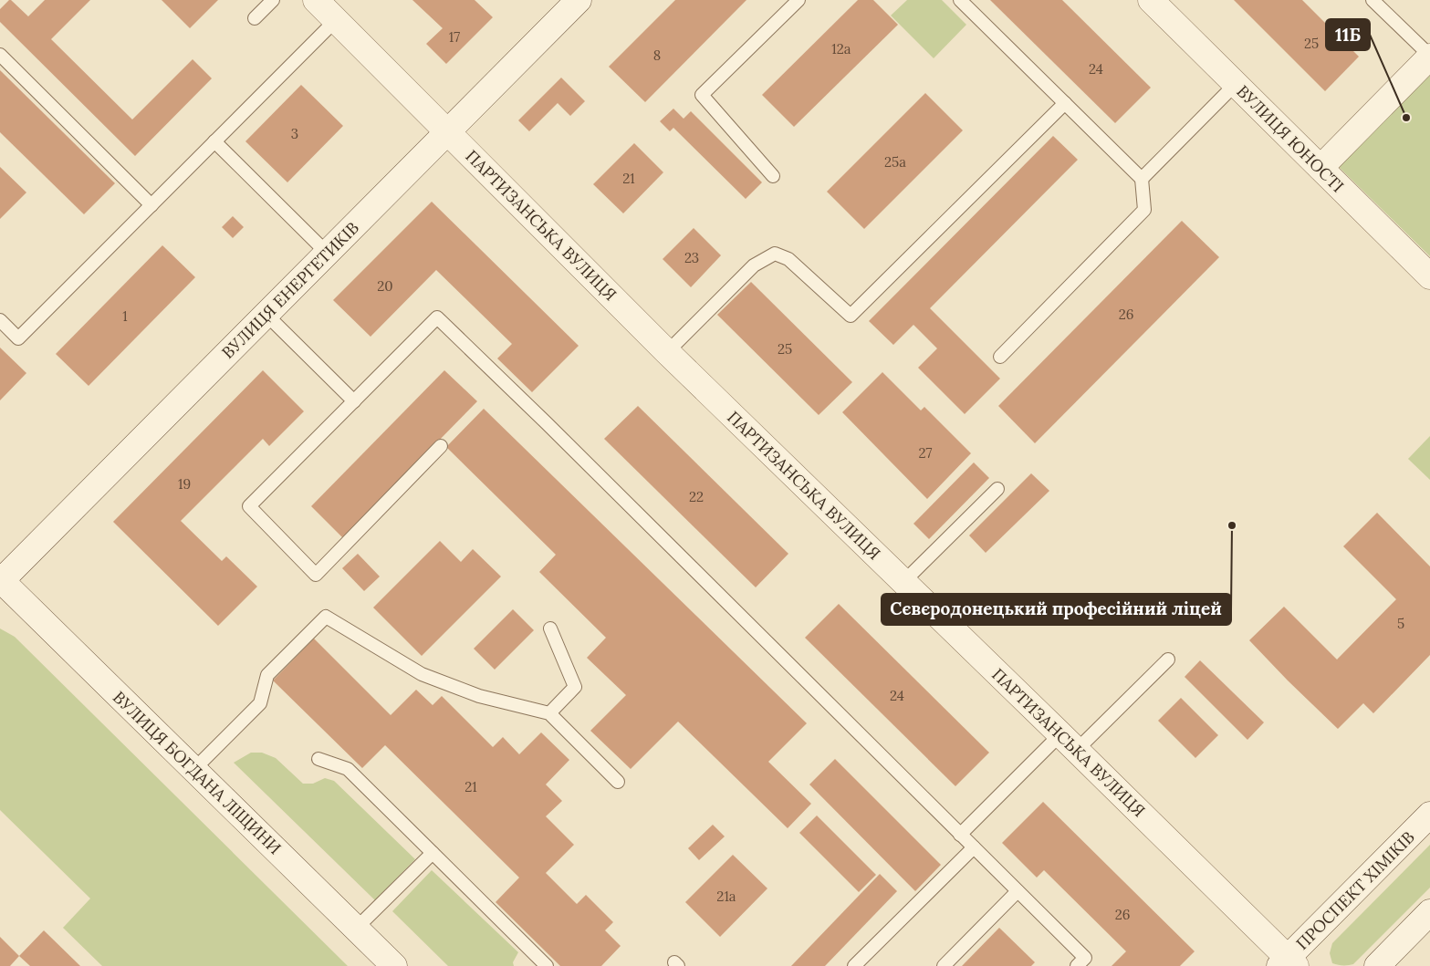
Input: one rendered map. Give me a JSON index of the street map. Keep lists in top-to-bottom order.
{
  "streets": {
    "street": [
      "ВУЛИЦЯ ЮНОСТІ",
      "ПАРТИЗАНСЬКА ВУЛИЦЯ",
      "ВУЛИЦЯ ЕНЕРГЕТИКІВ",
      "ВУЛИЦЯ БОГДАНА ЛІЩИНИ",
      "ПРОСПЕКТ ХІМІКІВ"
    ]
  },
  "crossings": [
    ["ПАРТИЗАНСЬКА ВУЛИЦЯ", "ВУЛИЦЯ ЕНЕРГЕТИКІВ"],
    ["ПАРТИЗАНСЬКА ВУЛИЦЯ", "ПРОСПЕКТ ХІМІКІВ"],
    ["ВУЛИЦЯ ЕНЕРГЕТИКІВ", "ВУЛИЦЯ БОГДАНА ЛІЩИНИ"]
  ],
  "places": ["11Б", "Сєвєродонецький професійний ліцей"],
  "house_numbers": [
    "17",
    "25",
    "12а",
    "8",
    "24",
    "3",
    "25а",
    "21",
    "23",
    "20",
    "26",
    "1",
    "25",
    "27",
    "19",
    "22",
    "5",
    "24",
    "21",
    "21а",
    "26"
  ]
}
